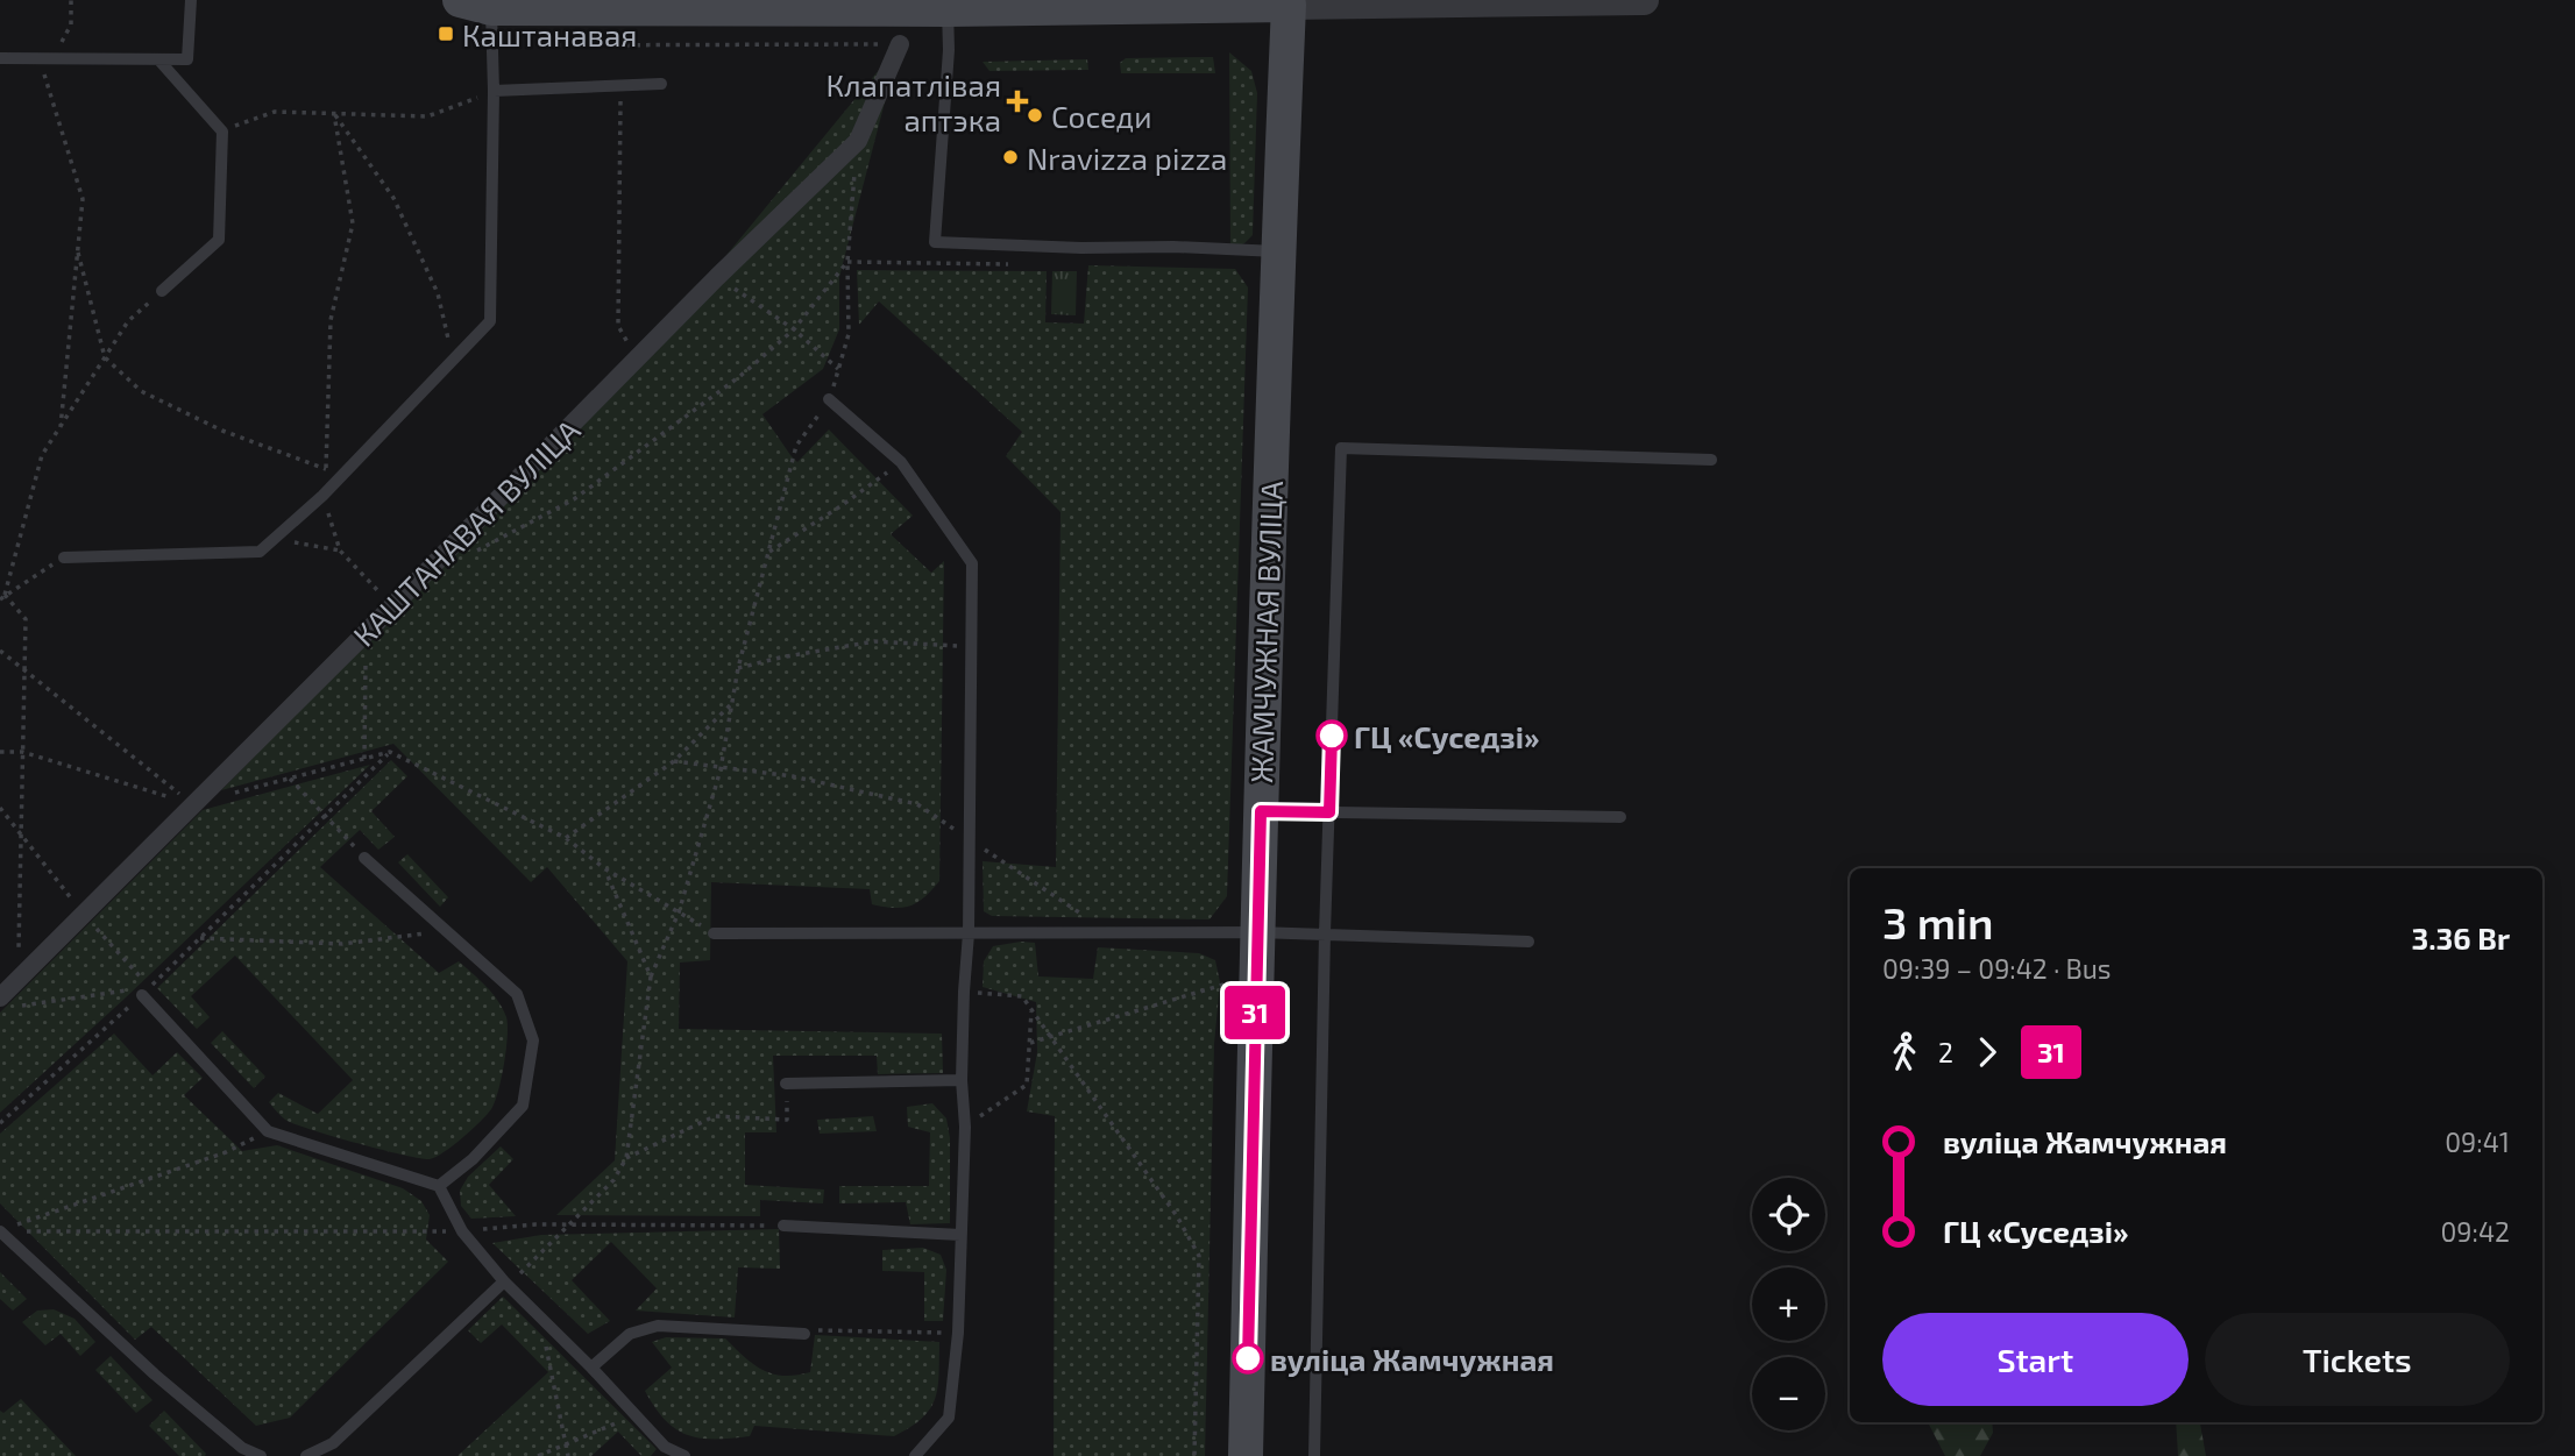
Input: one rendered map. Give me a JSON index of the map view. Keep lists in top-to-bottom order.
{
  "streets": {
    "main road": ["ЖАМЧУЖНАЯ ВУЛІЦА"],
    "street": ["КАШТАНАВАЯ ВУЛІЦА"]
  },
  "places": {
    "transit": ["Каштанавая"],
    "health": ["Клапатлівая аптэка"],
    "other": [
      "Соседи",
      "Nravizza pizza",
      "ГЦ «Суседзі»",
      "вуліца Жамчужная"
    ]
  },
  "lines": ["bus line 31"],
  "page": {
    "on_map": "31",
    "heading": ["3 min", "09:39 – 09:42 · Bus", "3.36 Br"],
    "legs": ["2", "31"],
    "list": [
      {
        "name": "вуліца Жамчужная",
        "value": "09:41"
      },
      {
        "name": "ГЦ «Суседзі»",
        "value": "09:42"
      }
    ],
    "map_buttons": ["+", "−"],
    "buttons": ["Start", "Tickets"]
  }
}
